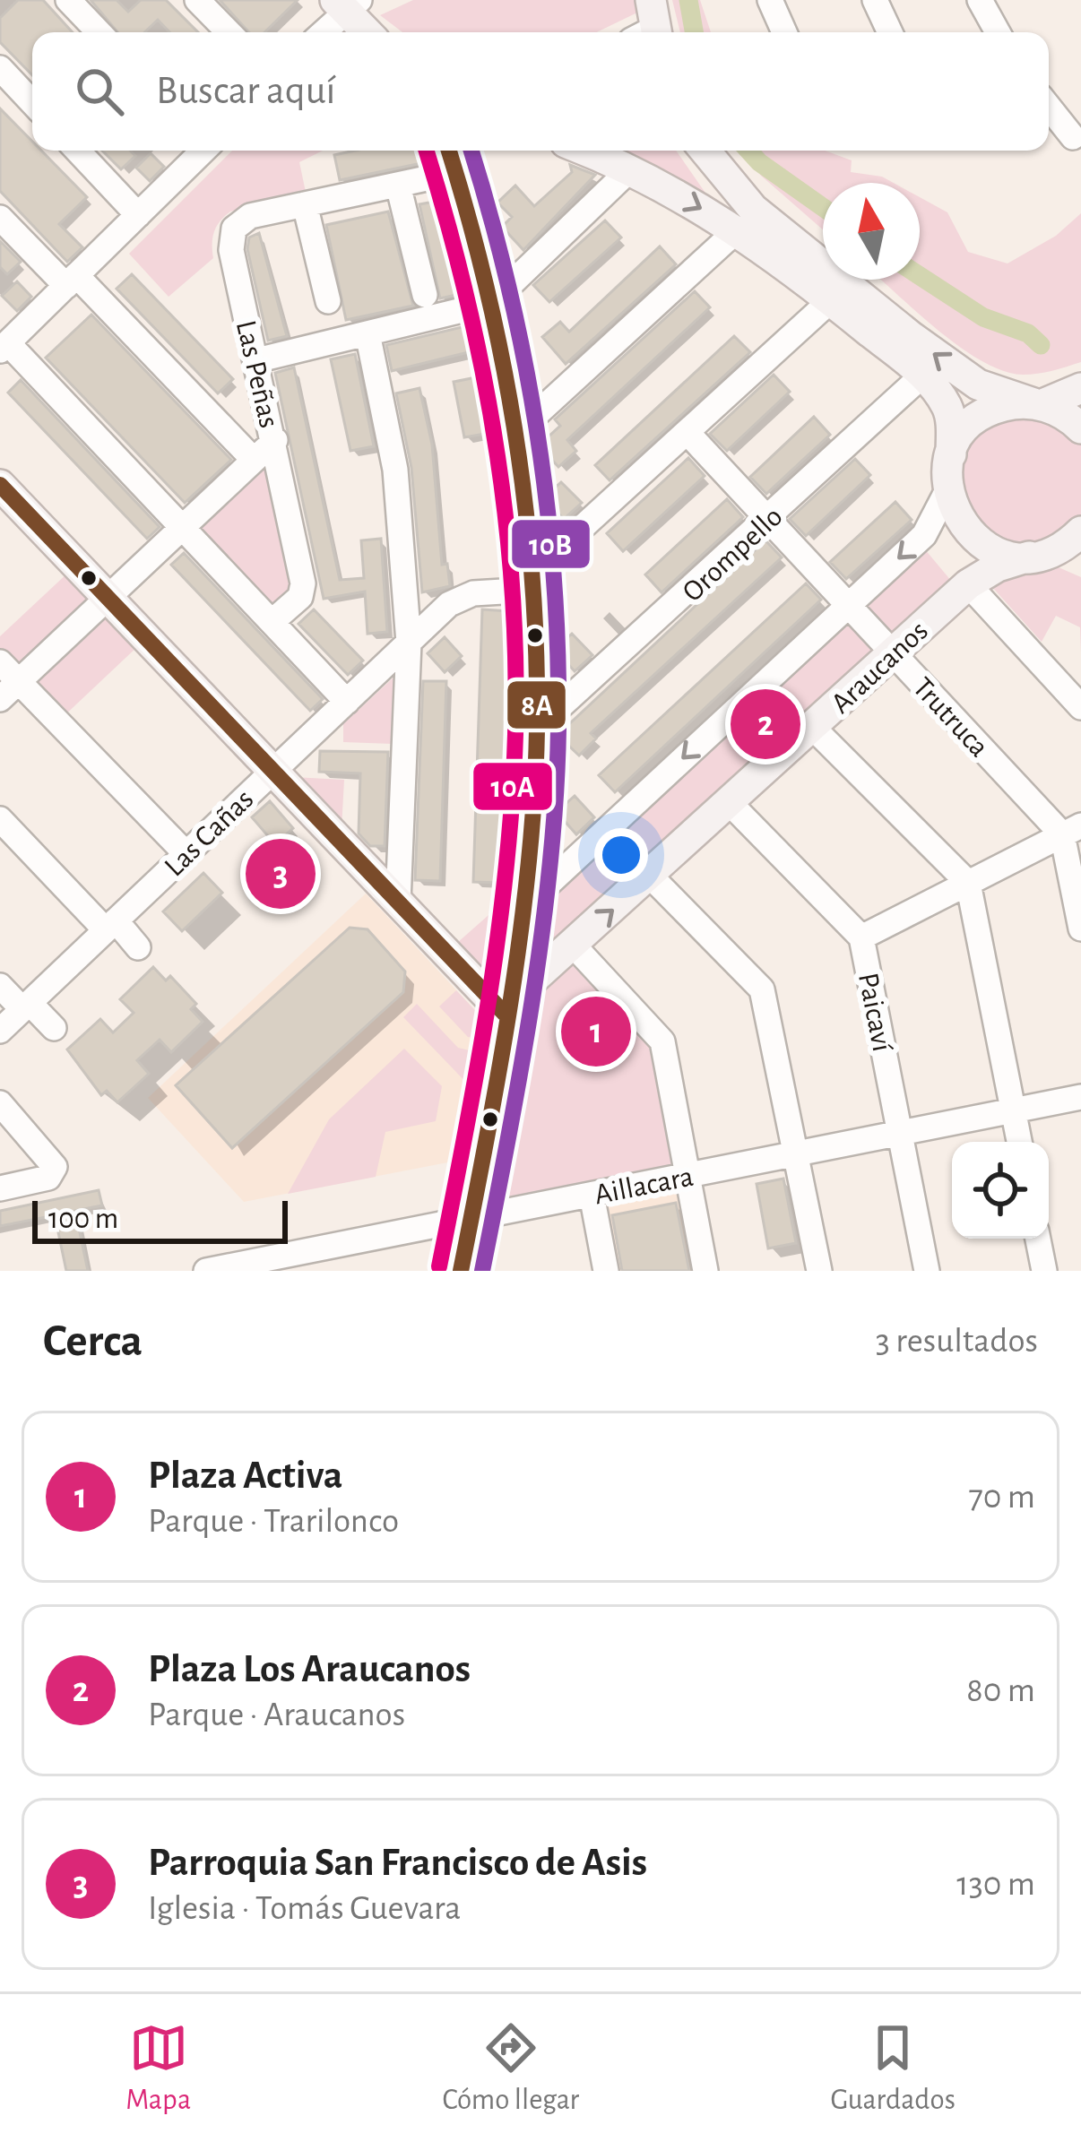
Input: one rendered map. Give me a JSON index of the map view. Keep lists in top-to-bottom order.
{
  "streets": {
    "main road": ["Araucanos"],
    "street": [
      "Las Peñas",
      "Orompello",
      "Trutruca",
      "Las Cañas",
      "Paicaví",
      "Aillacara"
    ]
  },
  "crossings": [
    ["Orompello", "Trutruca"],
    ["Araucanos", "Trutruca"],
    ["Araucanos", "Paicaví"],
    ["Paicaví", "Aillacara"]
  ],
  "lines": ["transit line 8A", "transit line 10A", "transit line 10B"],
  "scale_bar": "100 m",
  "north": "top",
  "page": {
    "search": "Buscar aquí",
    "pins": ["2", "3", "1"],
    "scale": "100 m",
    "heading": ["Cerca", "3 resultados"],
    "list": [
      {
        "mark": "1",
        "name": "Plaza Activa",
        "note": "Parque · Trarilonco",
        "value": "70 m"
      },
      {
        "mark": "2",
        "name": "Plaza Los Araucanos",
        "note": "Parque · Araucanos",
        "value": "80 m"
      },
      {
        "mark": "3",
        "name": "Parroquia San Francisco de Asis",
        "note": "Iglesia · Tomás Guevara",
        "value": "130 m"
      }
    ],
    "nav": ["Mapa", "Cómo llegar", "Guardados"]
  }
}
